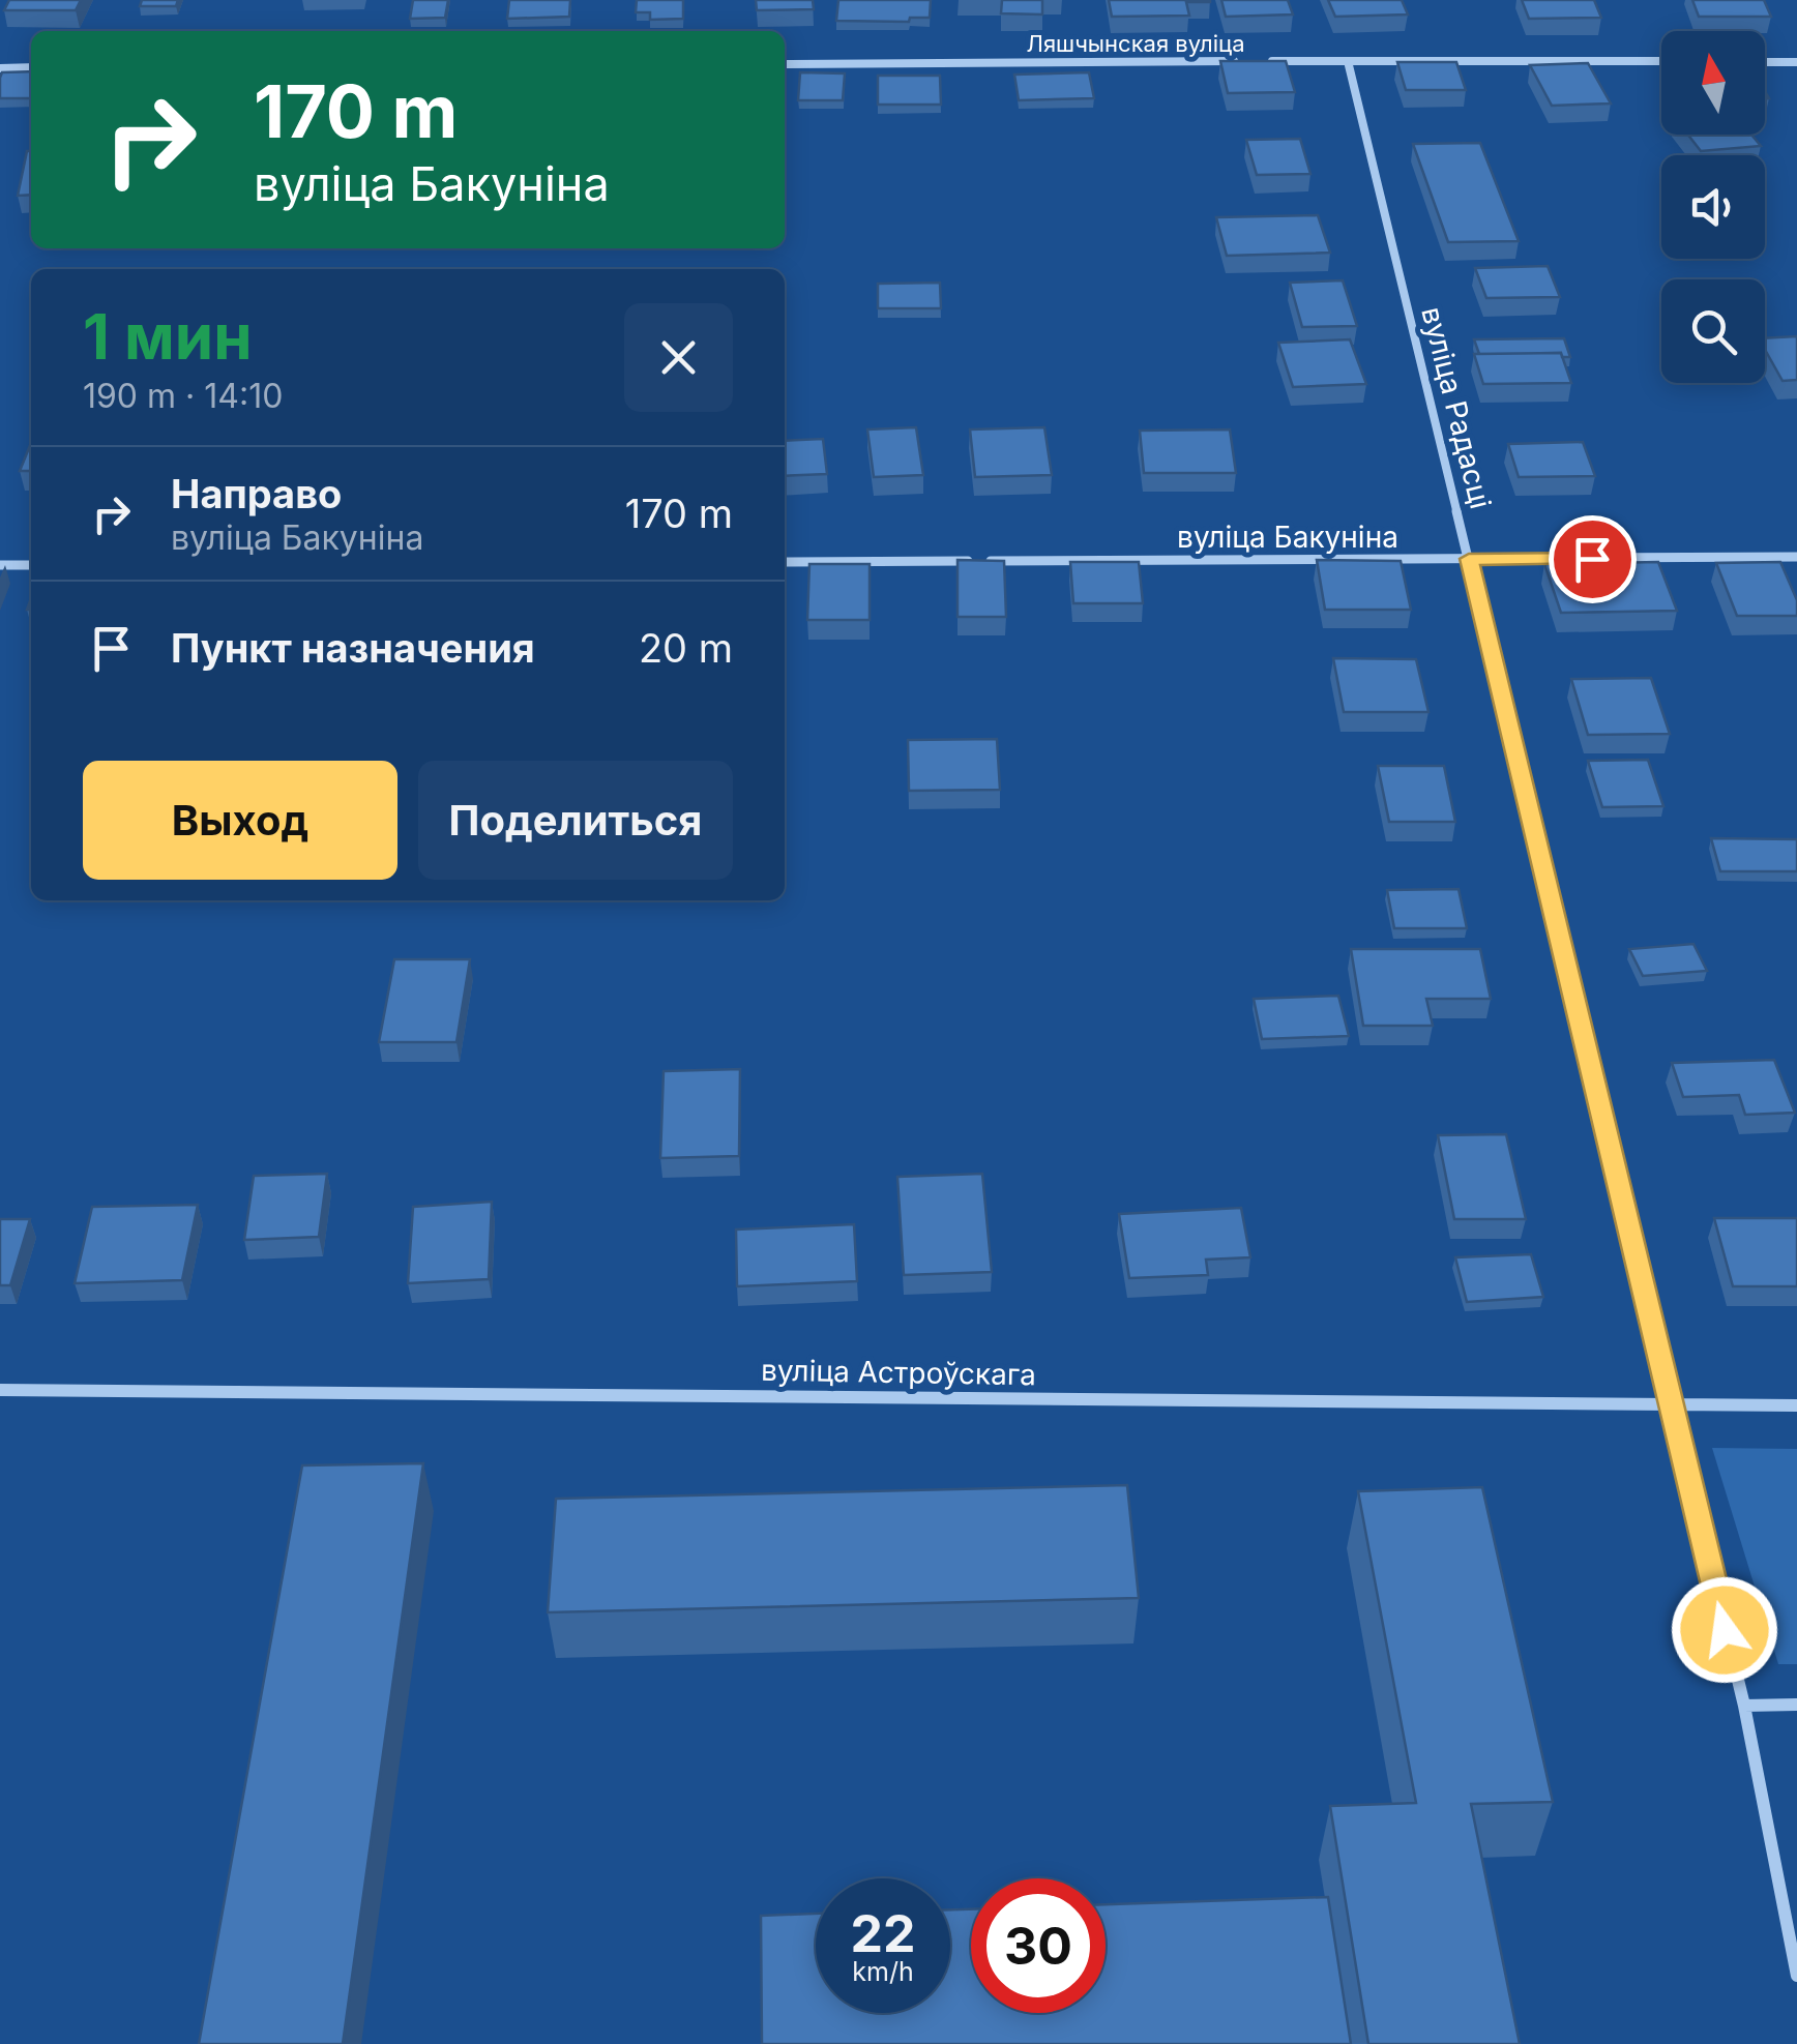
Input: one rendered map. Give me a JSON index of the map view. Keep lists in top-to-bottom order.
{
  "streets": {
    "street": [
      "Ляшчынская вуліца",
      "вуліца Радасці",
      "вуліца Бакуніна",
      "вуліца Астроўскага"
    ]
  },
  "crossings": [
    ["Ляшчынская вуліца", "вуліца Радасці"],
    ["вуліца Радасці", "вуліца Бакуніна"],
    ["вуліца Радасці", "вуліца Астроўскага"]
  ],
  "north": "top",
  "page": {
    "turn": ["170 m", "вуліца Бакуніна"],
    "heading": ["1 мин", "190 m · 14:10"],
    "list": [
      {
        "name": "Направо",
        "note": "вуліца Бакуніна",
        "value": "170 m"
      },
      {
        "name": "Пункт назначения",
        "value": "20 m"
      }
    ],
    "buttons": ["Выход", "Поделиться"],
    "speed": "22 km/h",
    "limit": "30"
  }
}
